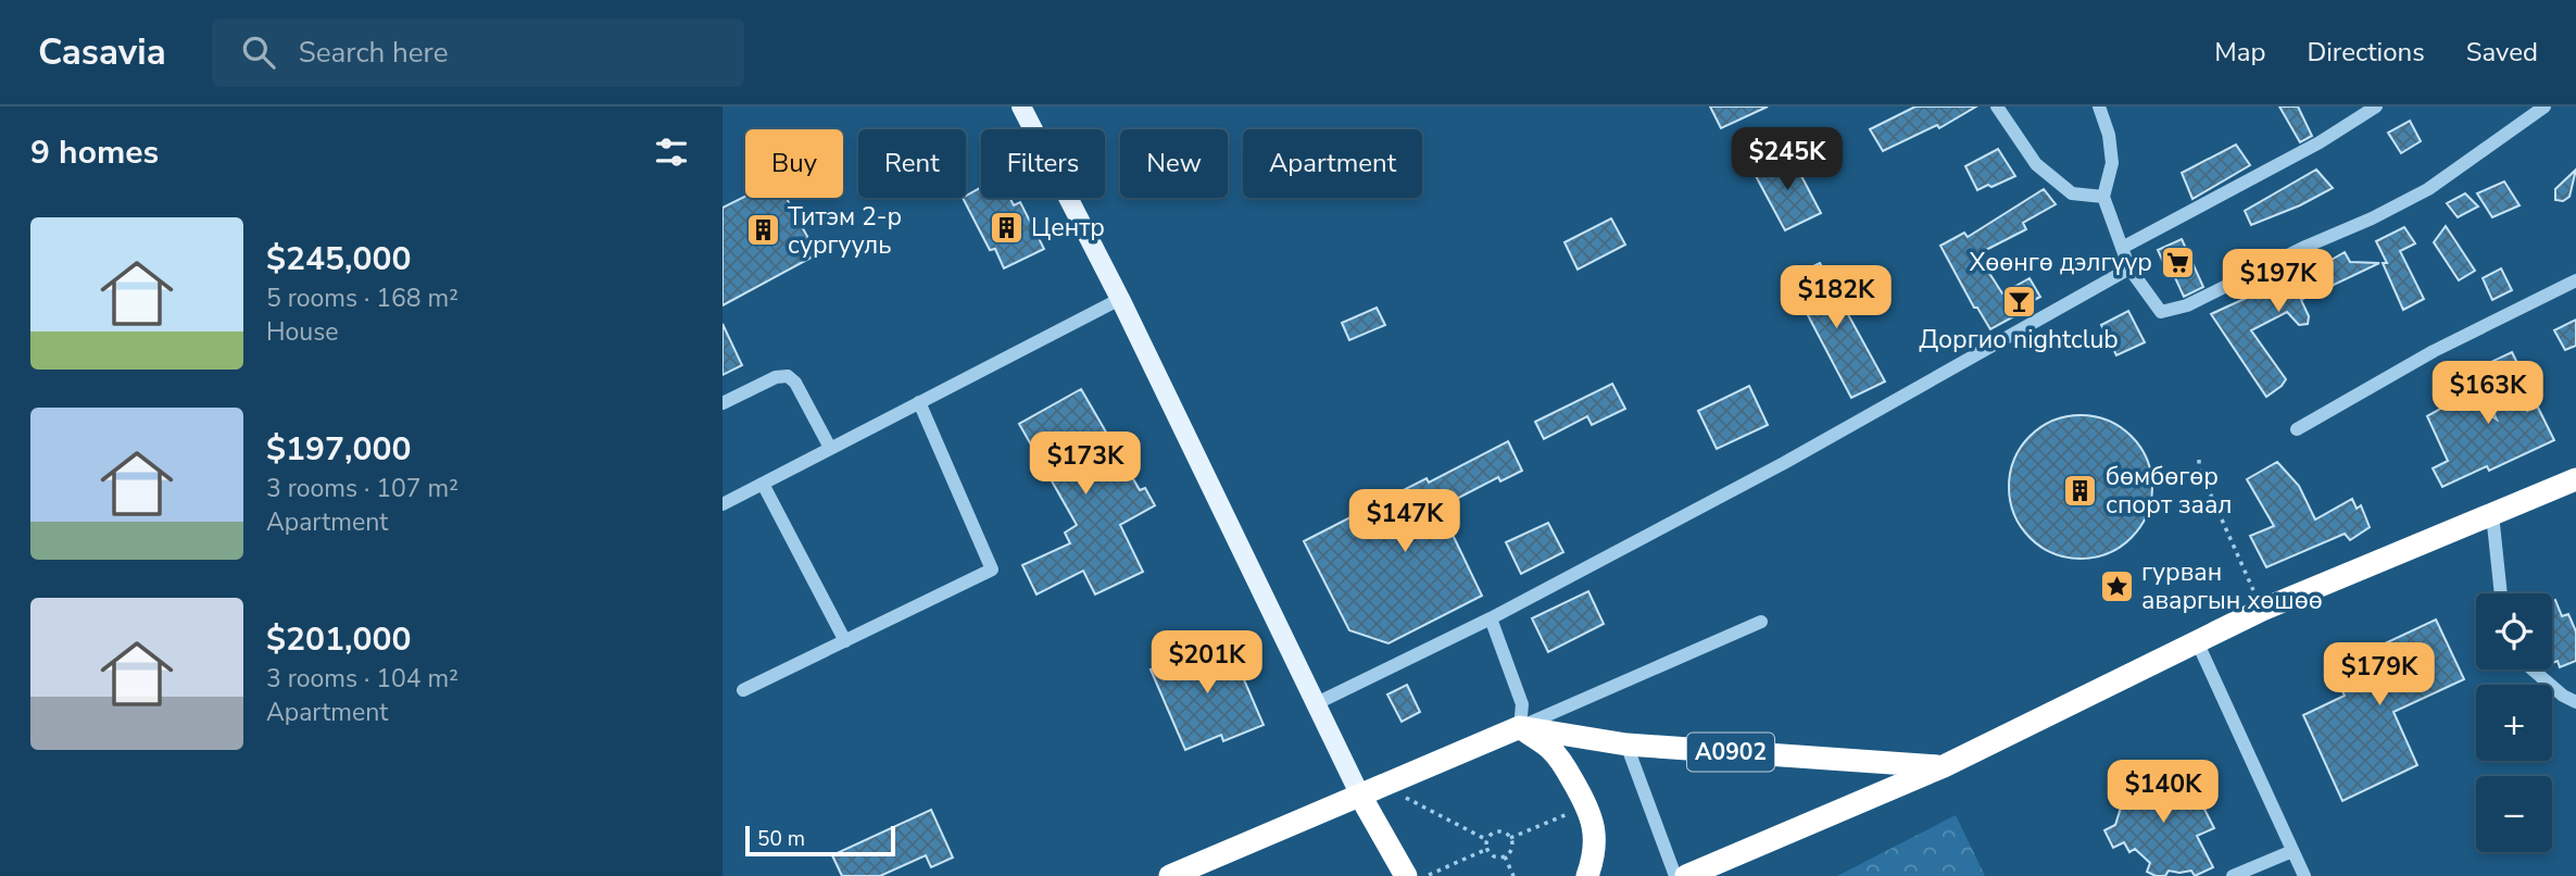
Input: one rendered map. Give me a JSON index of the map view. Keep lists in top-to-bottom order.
{
  "streets": {
    "highway": ["A0902"]
  },
  "places": {
    "building": ["Центр", "Титэм 2-р сургууль", "бөмбөгөр спорт заал"],
    "supermarket": ["Хөөнгө дэлгүүр"],
    "bar": ["Доргио nightclub"],
    "place": ["гурван аваргын хөшөө"]
  },
  "scale_bar": "50 m",
  "page": {
    "header": "Casavia",
    "search": "Search here",
    "nav": ["Map", "Directions", "Saved"],
    "heading": "9 homes",
    "price": [
      "$245K",
      "$197K",
      "$182K",
      "$163K",
      "$173K",
      "$147K",
      "$201K",
      "$179K",
      "$140K"
    ],
    "chip": [
      "Buy",
      "Rent",
      "Filters",
      "New",
      "Apartment"
    ],
    "list": [
      {
        "name": "$245,000",
        "note": "5 rooms · 168 m² · House"
      },
      {
        "name": "$197,000",
        "note": "3 rooms · 107 m² · Apartment"
      },
      {
        "name": "$201,000",
        "note": "3 rooms · 104 m² · Apartment"
      }
    ],
    "map_buttons": ["+", "−"],
    "scale": "50 m"
  }
}
